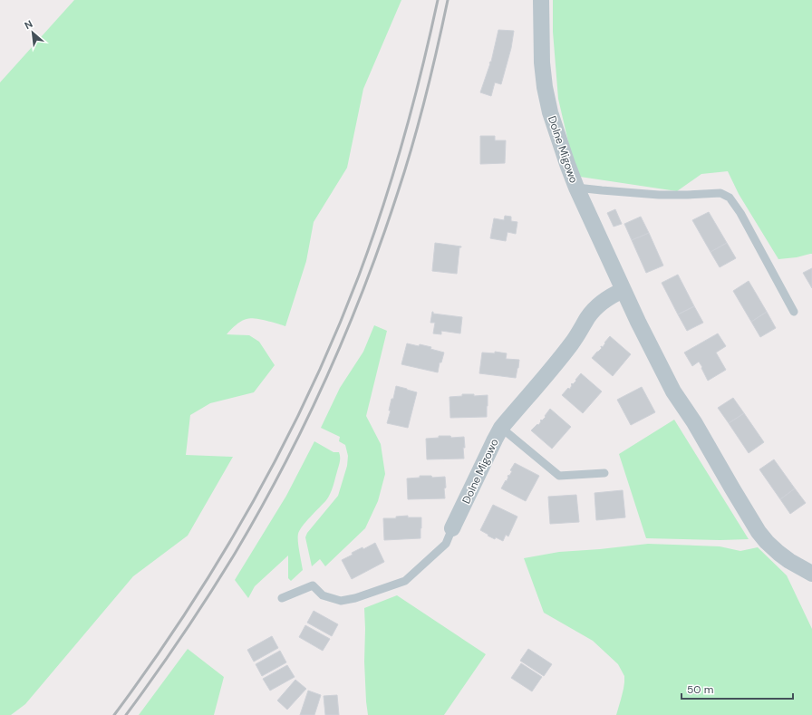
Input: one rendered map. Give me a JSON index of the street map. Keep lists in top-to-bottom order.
{
  "streets": {
    "street": ["Dolne Migowo"]
  },
  "scale_bar": "50 m",
  "north": "top left"
}
